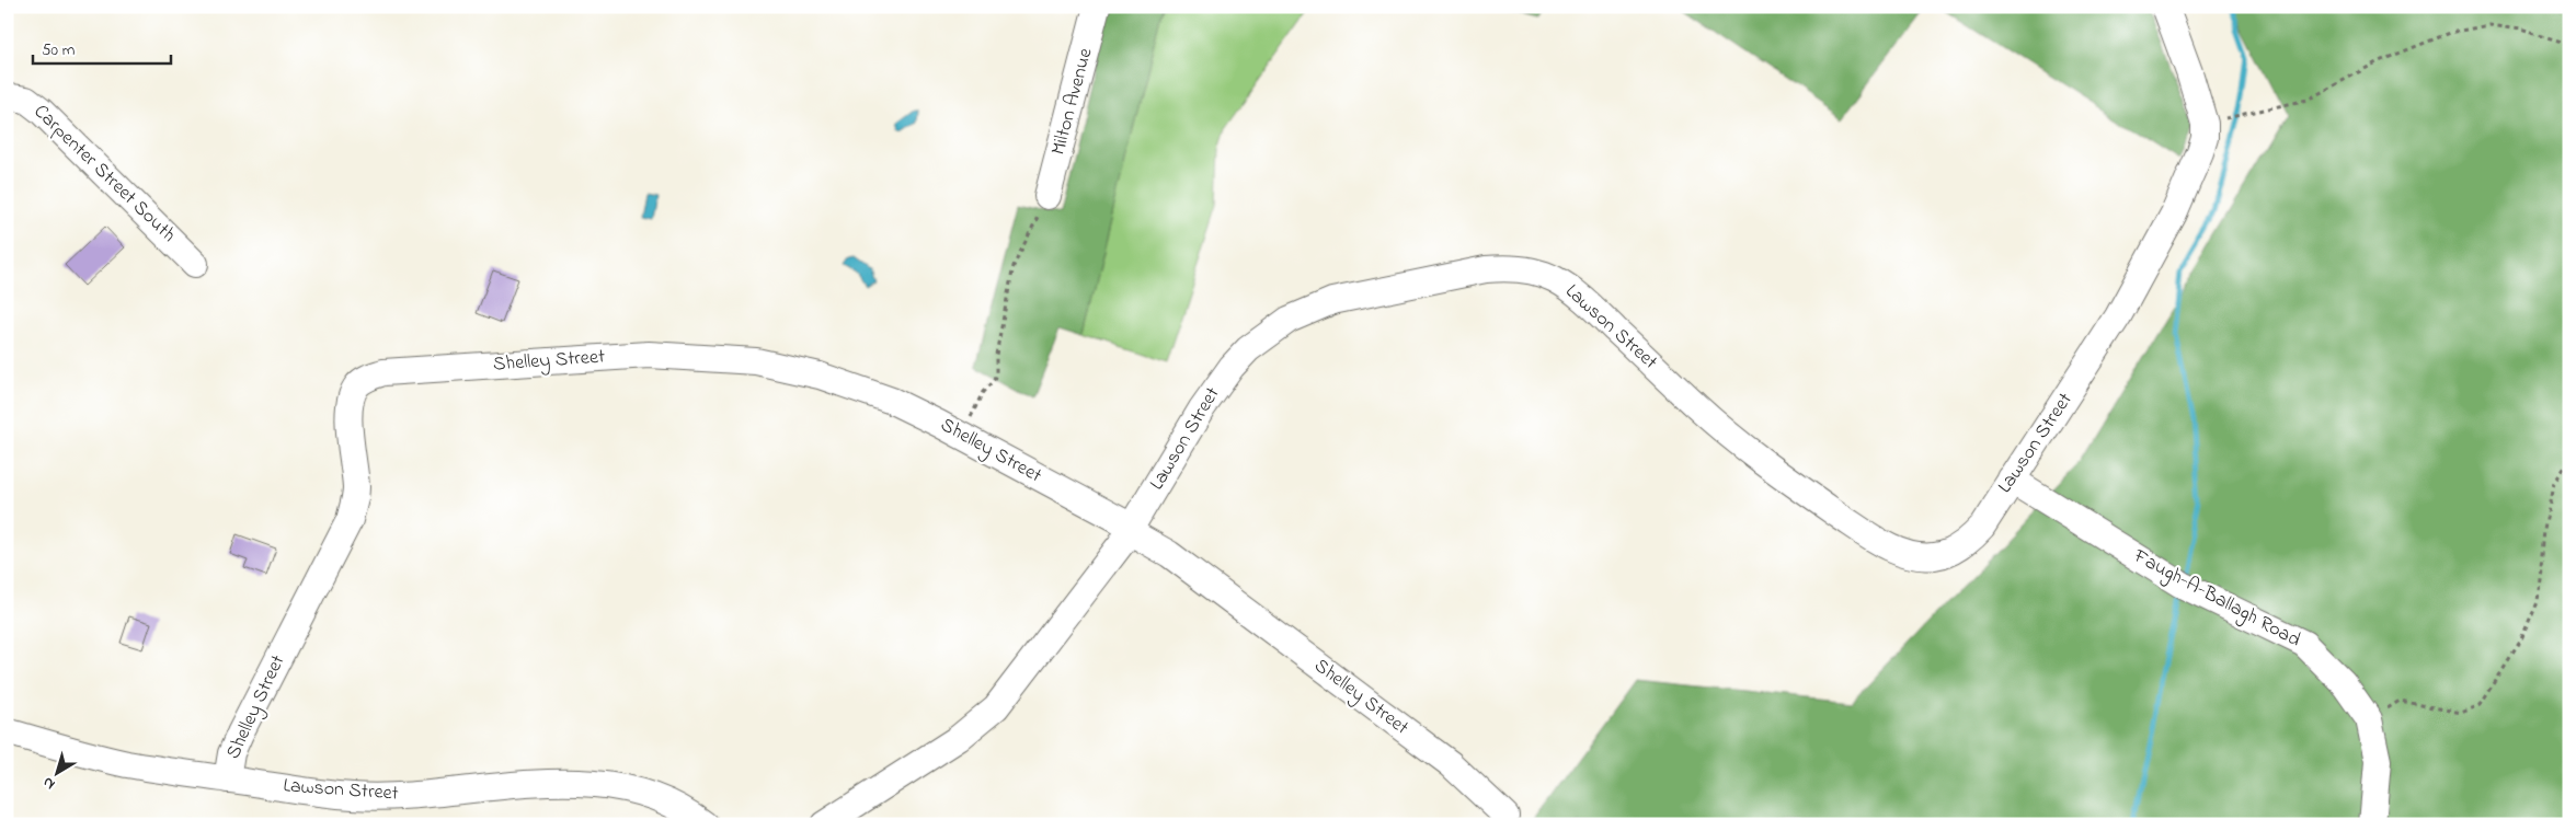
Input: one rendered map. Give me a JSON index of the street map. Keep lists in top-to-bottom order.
{
  "streets": {
    "street": [
      "Milton Avenue",
      "Carpenter Street South",
      "Lawson Street",
      "Shelley Street",
      "Faugh-A-Ballagh Road"
    ]
  },
  "crossings": [
    ["Lawson Street", "Shelley Street"],
    ["Lawson Street", "Faugh-A-Ballagh Road"]
  ],
  "scale_bar": "50 m",
  "north": "bottom left"
}
